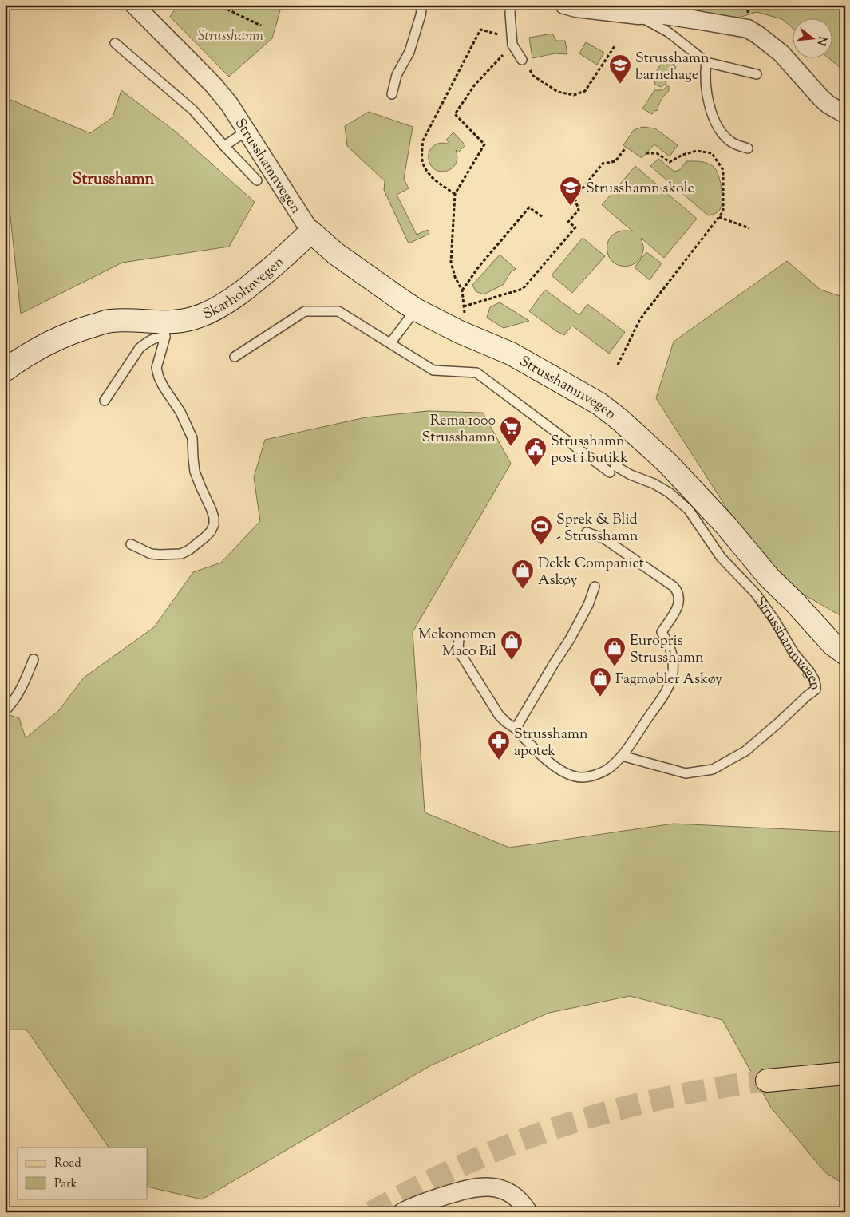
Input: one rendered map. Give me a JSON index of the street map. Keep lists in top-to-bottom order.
{
  "streets": {
    "street": ["Strusshamnvegen", "Skarholmvegen"]
  },
  "crossings": [
    ["Strusshamnvegen", "Skarholmvegen"]
  ],
  "districts": ["Strusshamn"],
  "parks": ["Strusshamn"],
  "places": {
    "school or university": ["Strusshamn barnehage", "Strusshamn skole"],
    "supermarket": ["Rema 1000 Strusshamn"],
    "public building": ["Strusshamn post i butikk"],
    "sports": ["Sprek & Blid - Strusshamn"],
    "shop": [
      "Dekk Companiet Askøy",
      "Mekonomen Maco Bil",
      "Europris Strusshamn",
      "Fagmøbler Askøy"
    ],
    "pharmacy": ["Strusshamn apotek"]
  },
  "legend": ["Road", "Park"],
  "north": "right"
}
